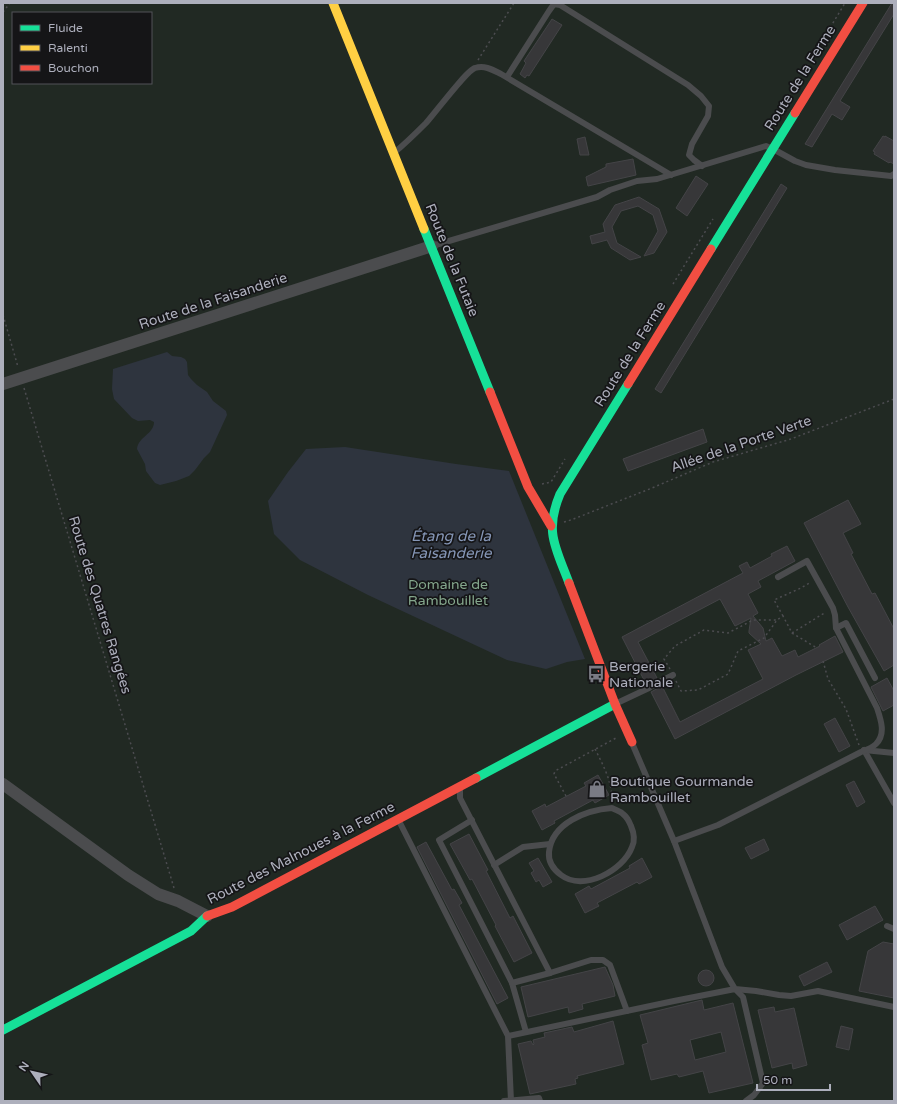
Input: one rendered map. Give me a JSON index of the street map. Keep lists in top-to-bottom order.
{
  "streets": {
    "street": [
      "Route de la Ferme",
      "Route de la Futaie",
      "Route de la Faisanderie",
      "Route des Malnoues à la Ferme"
    ],
    "path": ["Allée de la Porte Verte", "Route des Quatres Rangées"]
  },
  "crossings": [
    ["Route de la Ferme", "Route de la Futaie"],
    ["Route de la Ferme", "Allée de la Porte Verte"],
    ["Route de la Ferme", "Route des Malnoues à la Ferme"],
    ["Route de la Futaie", "Route de la Faisanderie"],
    ["Route de la Futaie", "Allée de la Porte Verte"],
    ["Route de la Faisanderie", "Route des Quatres Rangées"]
  ],
  "water": ["Étang de la Faisanderie"],
  "parks": ["Domaine de Rambouillet"],
  "places": {
    "bus stop": ["Bergerie Nationale"],
    "shop": ["Boutique Gourmande Rambouillet"]
  },
  "legend": ["Fluide", "Ralenti", "Bouchon"],
  "scale_bar": "50 m",
  "north": "top left"
}
